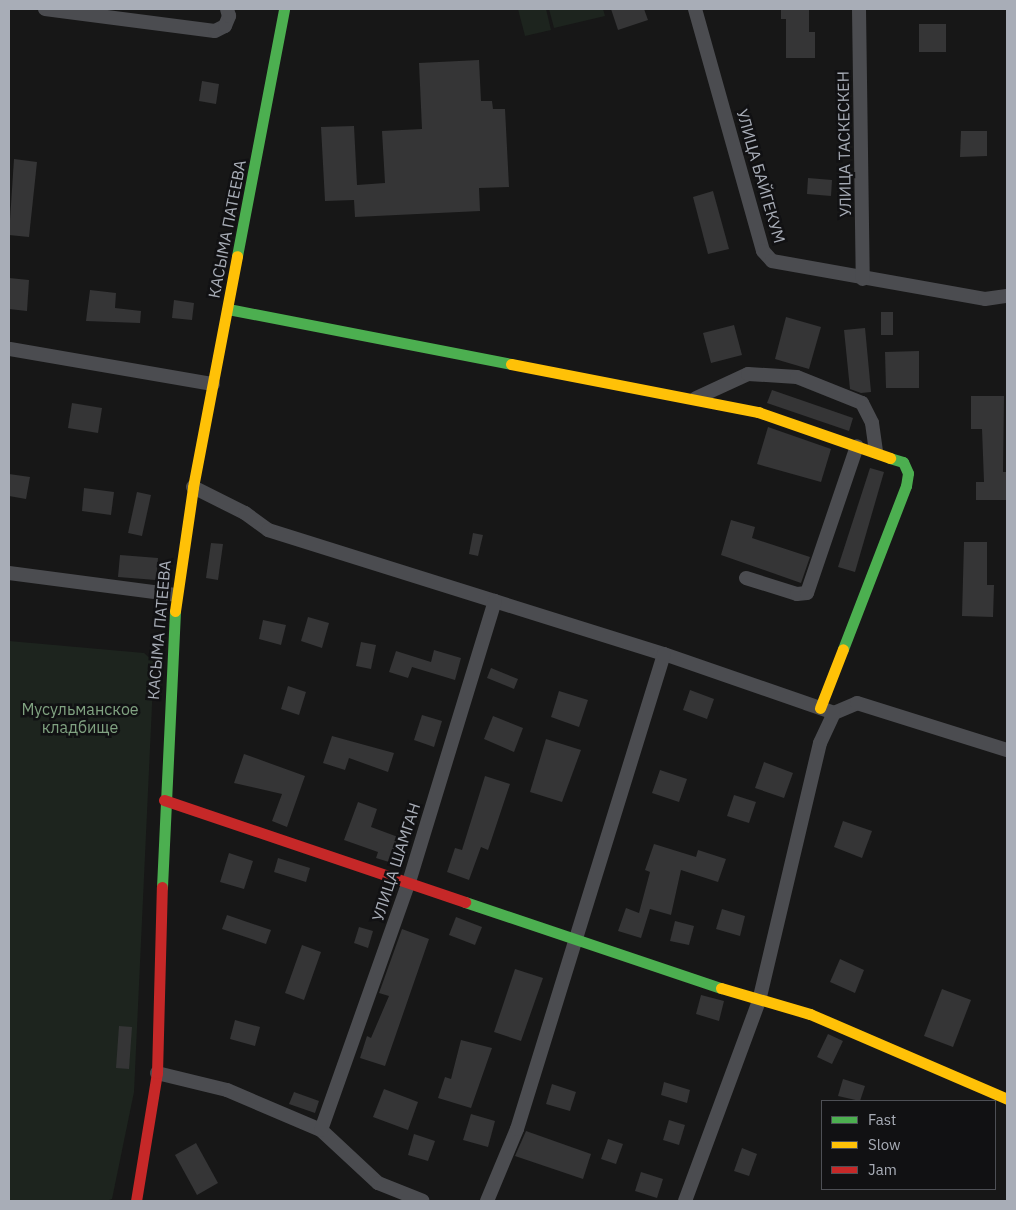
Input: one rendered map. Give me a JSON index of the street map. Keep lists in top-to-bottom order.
{
  "streets": {
    "street": [
      "УЛИЦА ТАСКЕСКЕН",
      "УЛИЦА БАЙГЕКУМ",
      "КАСЫМА ПАТЕЕВА",
      "УЛИЦА ШАМГАН"
    ]
  },
  "crossings": [
    ["УЛИЦА ТАСКЕСКЕН", "УЛИЦА БАЙГЕКУМ"]
  ],
  "parks": ["Мусульманское кладбище"],
  "legend": ["Fast", "Slow", "Jam"]
}
